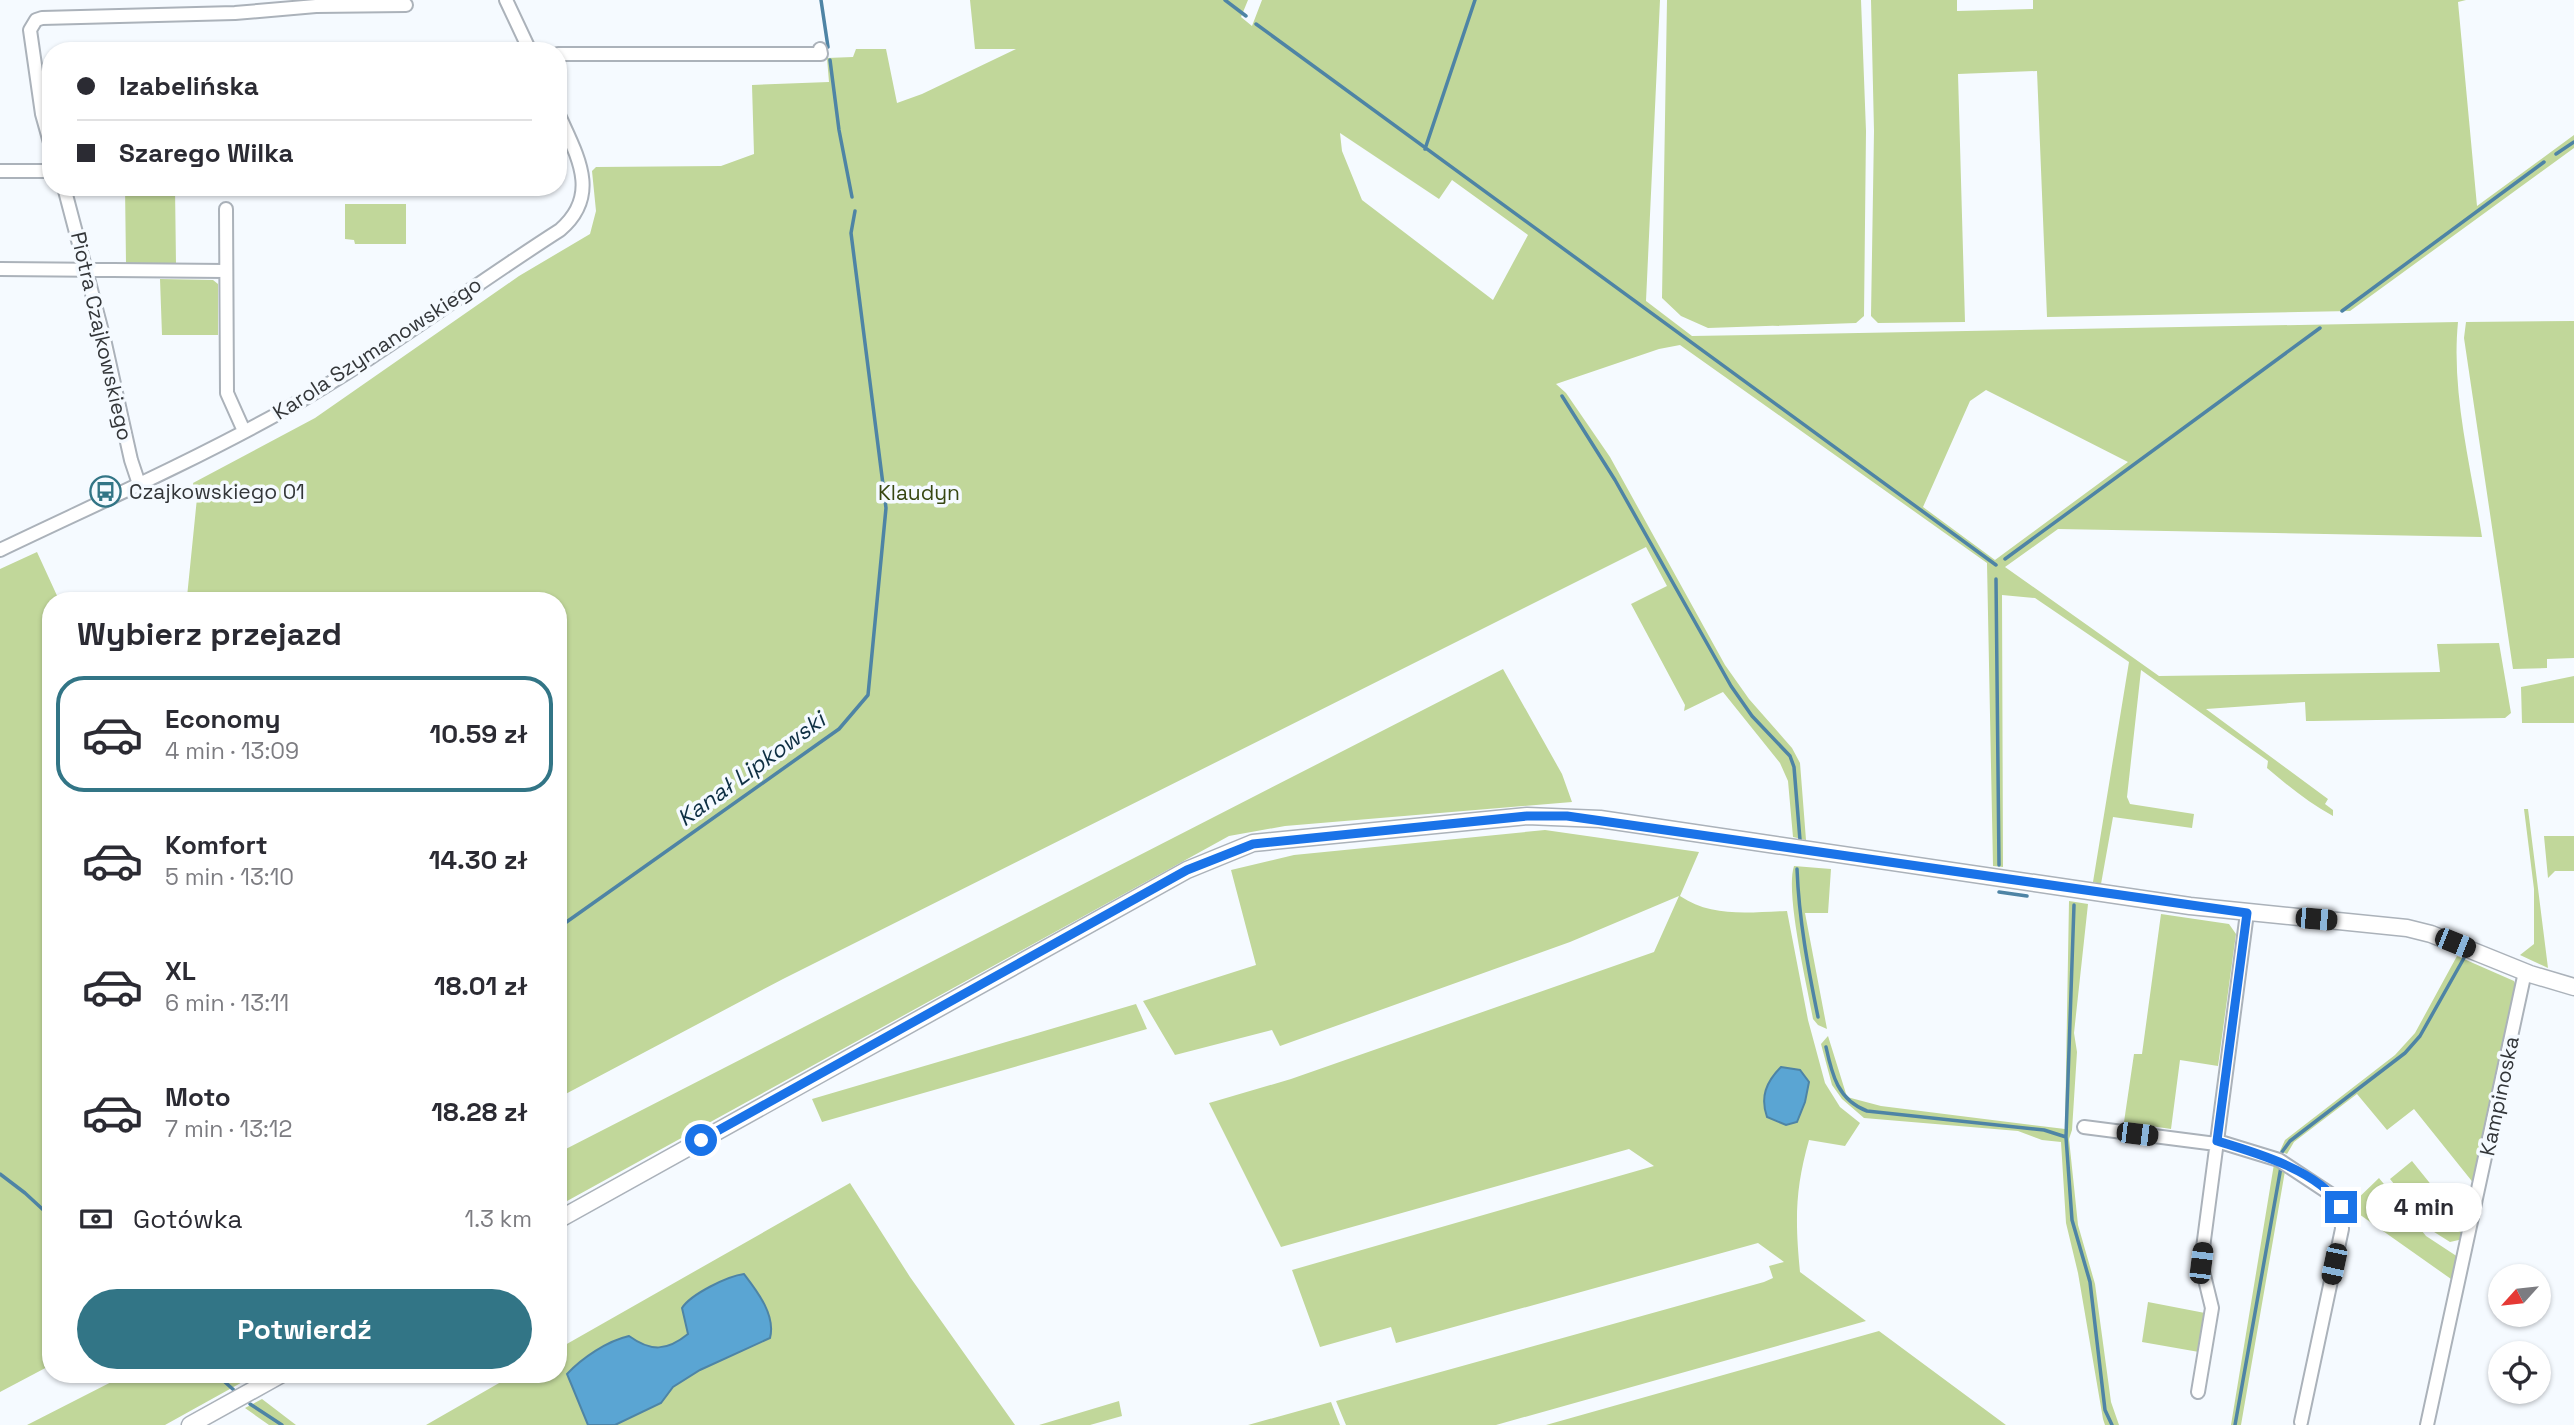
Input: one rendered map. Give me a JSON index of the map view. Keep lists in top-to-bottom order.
{
  "streets": {
    "street": ["Piotra Czajkowskiego", "Karola Szymanowskiego", "Kampinoska"]
  },
  "crossings": [
    ["Piotra Czajkowskiego", "Karola Szymanowskiego"]
  ],
  "water": ["Kanał Lipkowski"],
  "parks": ["Klaudyn"],
  "places": {
    "bus stop": ["Czajkowskiego 01"]
  },
  "north": "bottom left",
  "page": {
    "banner": ["Izabelińska", "Szarego Wilka"],
    "heading": "Wybierz przejazd",
    "list": [
      {
        "name": "Economy",
        "note": "4 min · 13:09",
        "value": "10.59 zł"
      },
      {
        "name": "Komfort",
        "note": "5 min · 13:10",
        "value": "14.30 zł"
      },
      {
        "name": "XL",
        "note": "6 min · 13:11",
        "value": "18.01 zł"
      },
      {
        "name": "Moto",
        "note": "7 min · 13:12",
        "value": "18.28 zł"
      }
    ],
    "pay": ["Gotówka", "1.3 km"],
    "bubble": "4 min",
    "buttons": "Potwierdź"
  }
}
